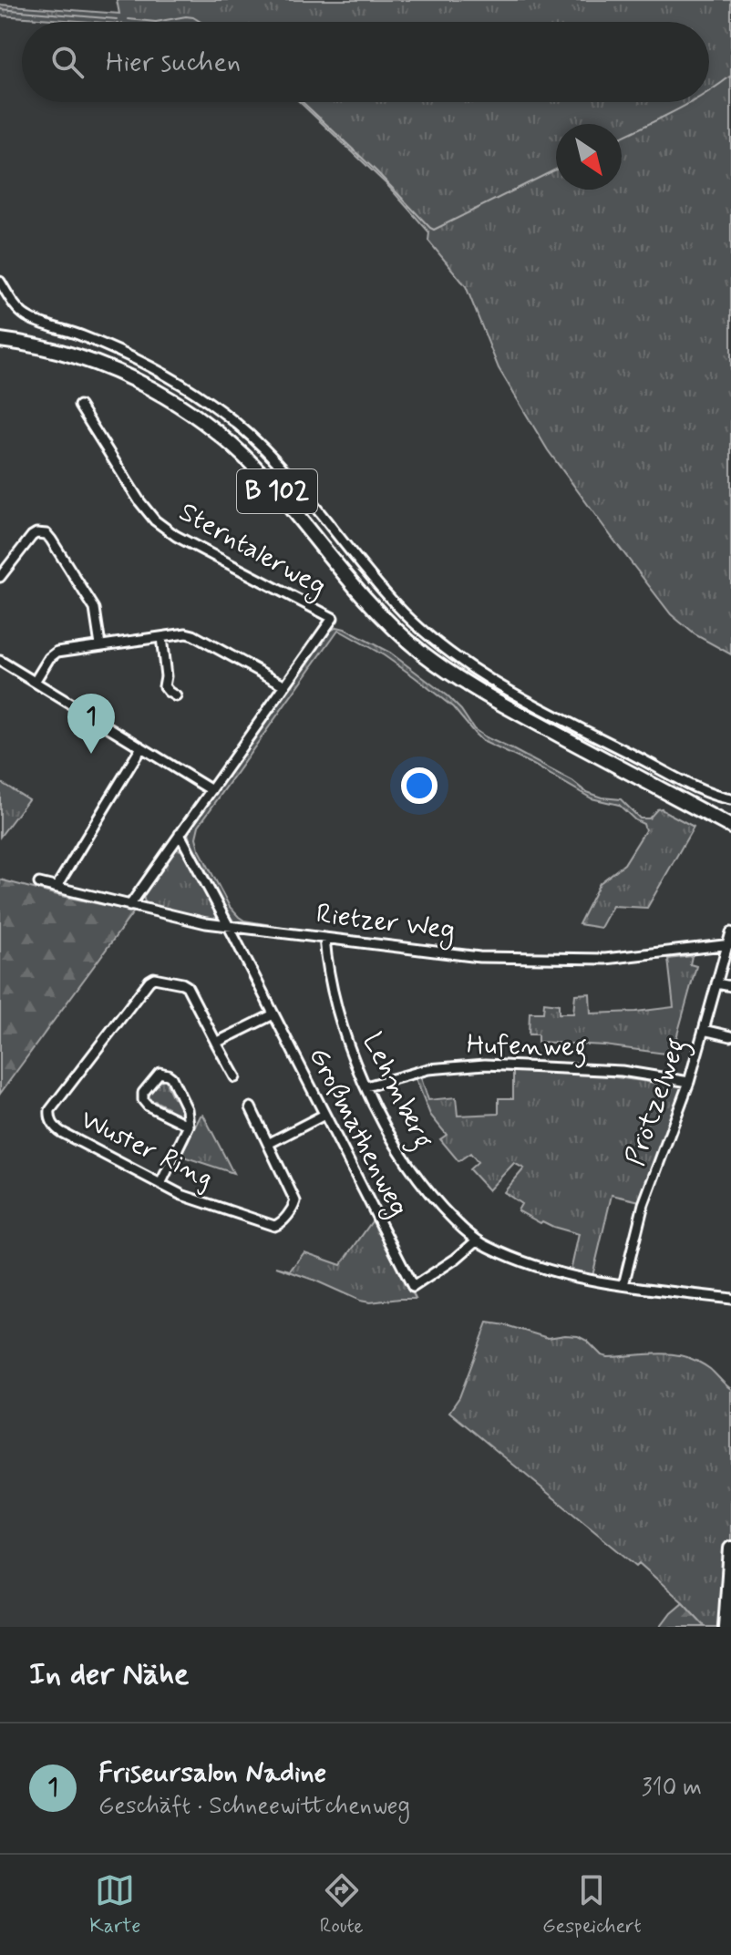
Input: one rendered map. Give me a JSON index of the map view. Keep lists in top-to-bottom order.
{
  "streets": {
    "main road": ["B 102"],
    "street": [
      "Sterntalerweg",
      "Rietzer Weg",
      "Hufenweg",
      "Lehmberg",
      "Prötzelweg",
      "Großmathenweg",
      "Wuster Ring"
    ]
  },
  "crossings": [
    ["Sterntalerweg", "Rietzer Weg"],
    ["Rietzer Weg", "Lehmberg"],
    ["Rietzer Weg", "Prötzelweg"],
    ["Rietzer Weg", "Großmathenweg"],
    ["Hufenweg", "Lehmberg"],
    ["Hufenweg", "Prötzelweg"],
    ["Lehmberg", "Prötzelweg"],
    ["Lehmberg", "Großmathenweg"]
  ],
  "north": "bottom right",
  "page": {
    "search": "Hier suchen",
    "pins": "1",
    "heading": "In der Nähe",
    "list": [
      {
        "mark": "1",
        "name": "Friseursalon Nadine",
        "note": "Geschäft · Schneewittchenweg",
        "value": "310 m"
      }
    ],
    "nav": ["Karte", "Route", "Gespeichert"]
  }
}
